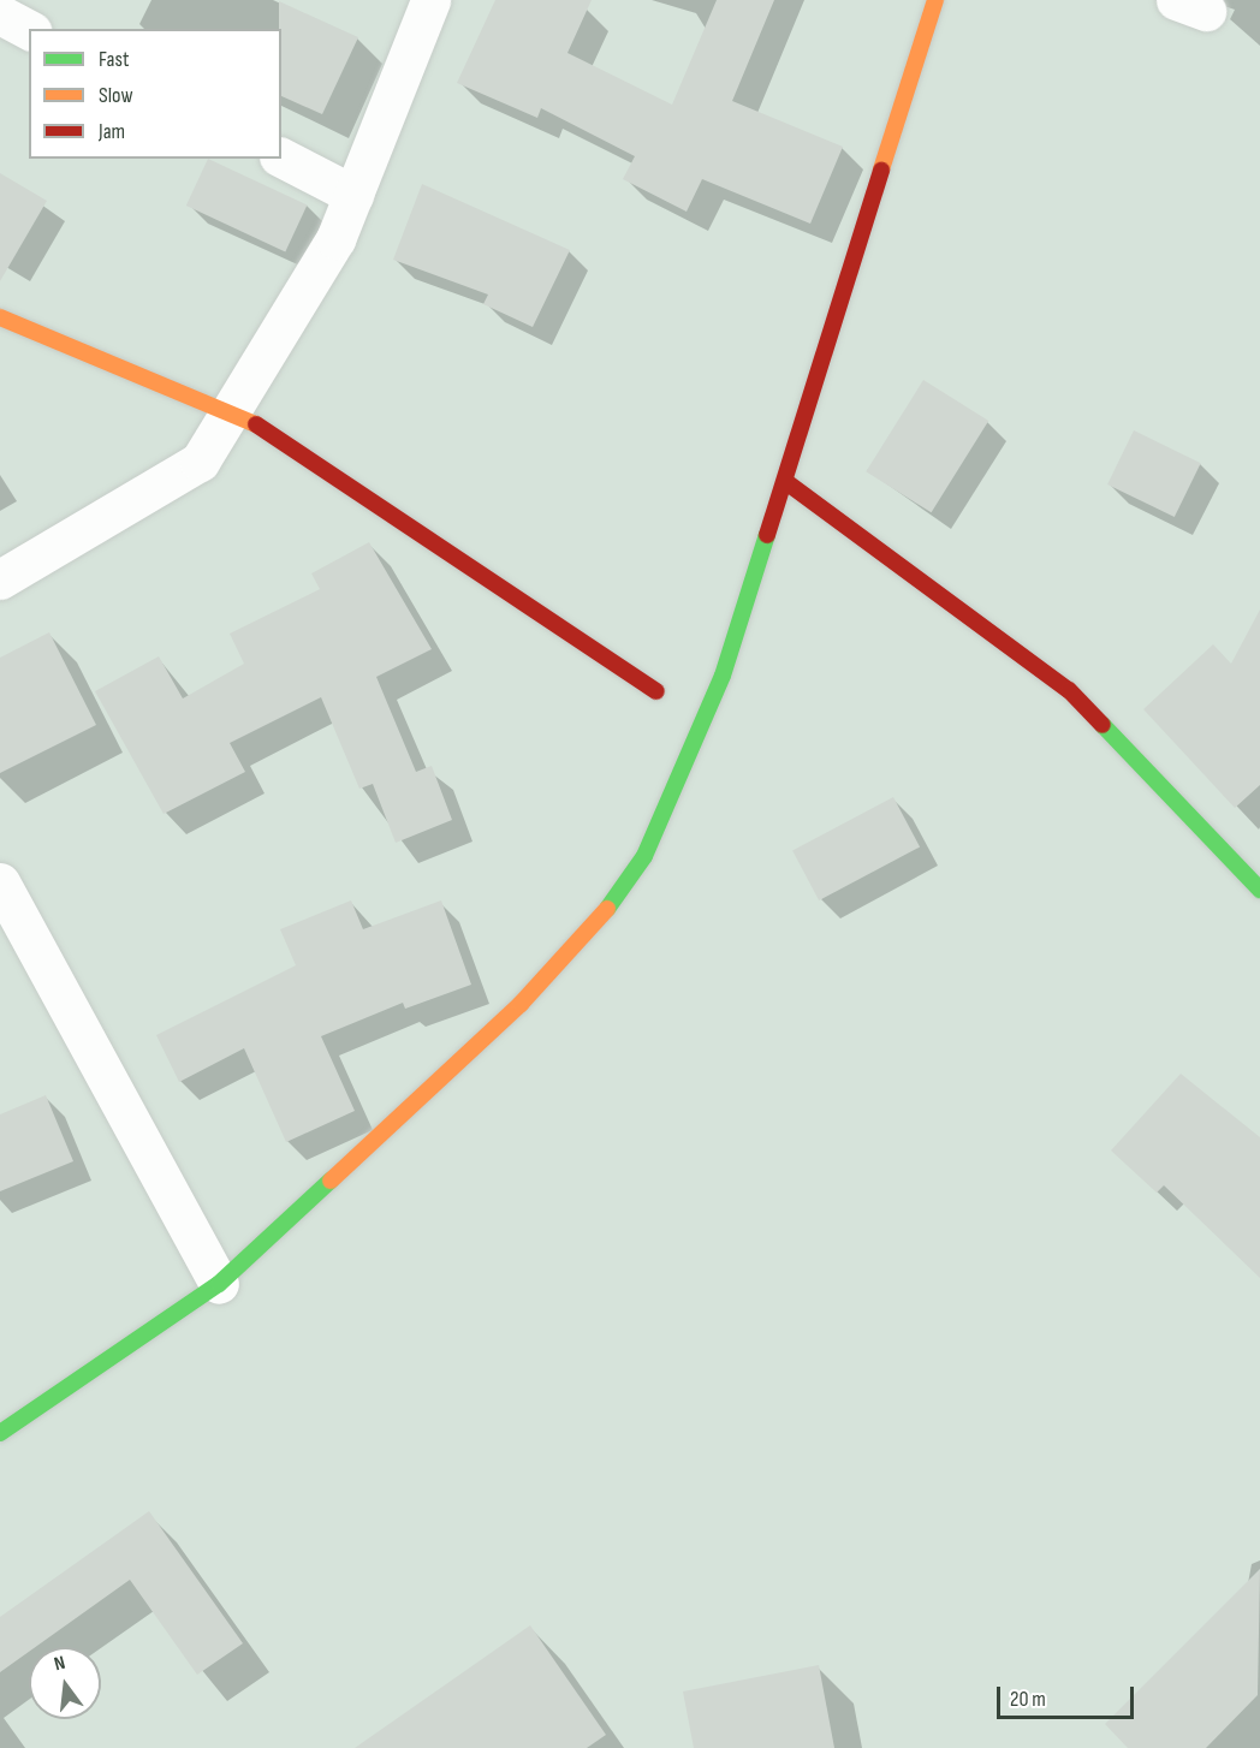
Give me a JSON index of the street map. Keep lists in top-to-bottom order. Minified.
{"legend":["Fast","Slow","Jam"],"scale_bar":"20 m","north":"top"}
